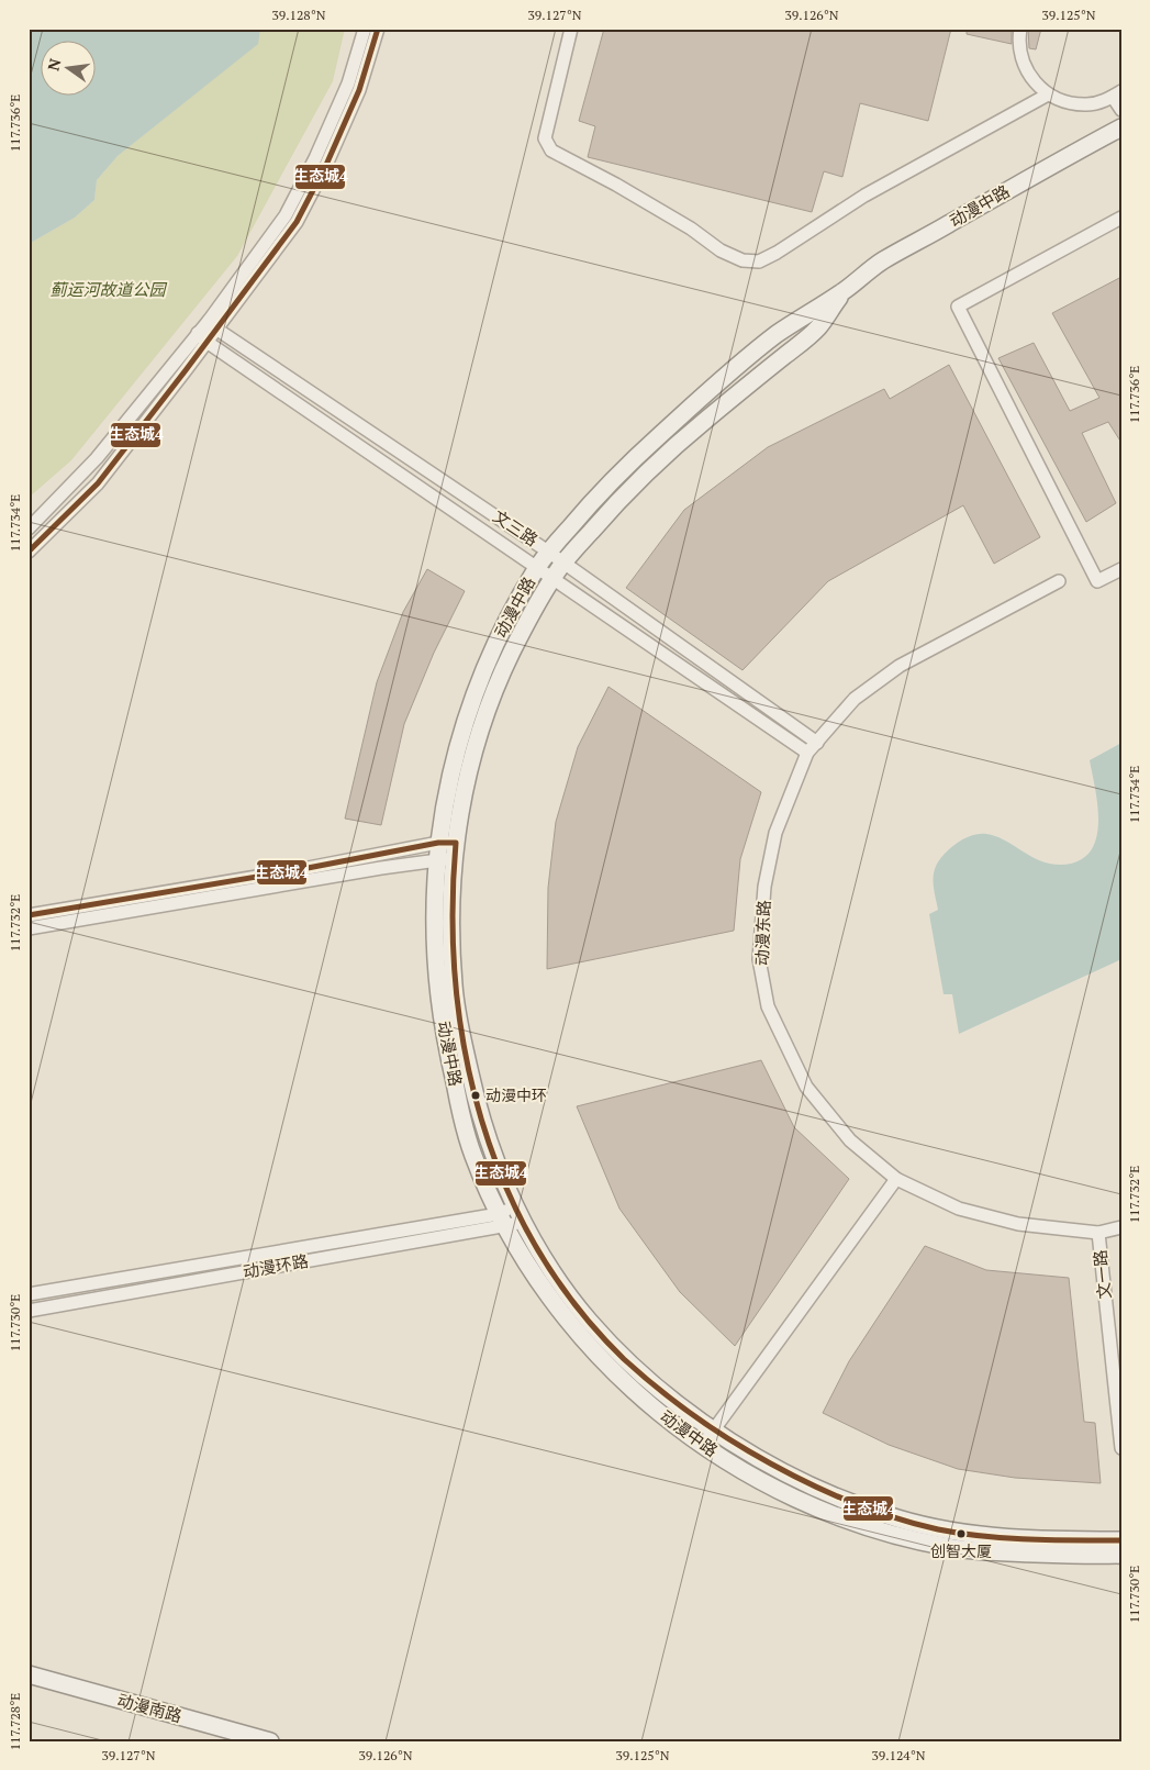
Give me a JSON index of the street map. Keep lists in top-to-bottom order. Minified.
{"streets":{"street":["动漫中路","文三路","动漫东路","动漫环路","文一路","动漫南路"]},"crossings":[["动漫中路","文三路"],["动漫中路","动漫环路"],["文三路","动漫东路"],["动漫东路","文一路"]],"parks":["蓟运河故道公园"],"places":["动漫中环","创智大厦"],"lines":["transit line 生态城4"],"north":"left","coordinates":["39.128°N","39.127°N","39.126°N","39.125°N","117.736°E","117.734°E","117.732°E","117.730°E","117.728°E","39.124°N"]}
